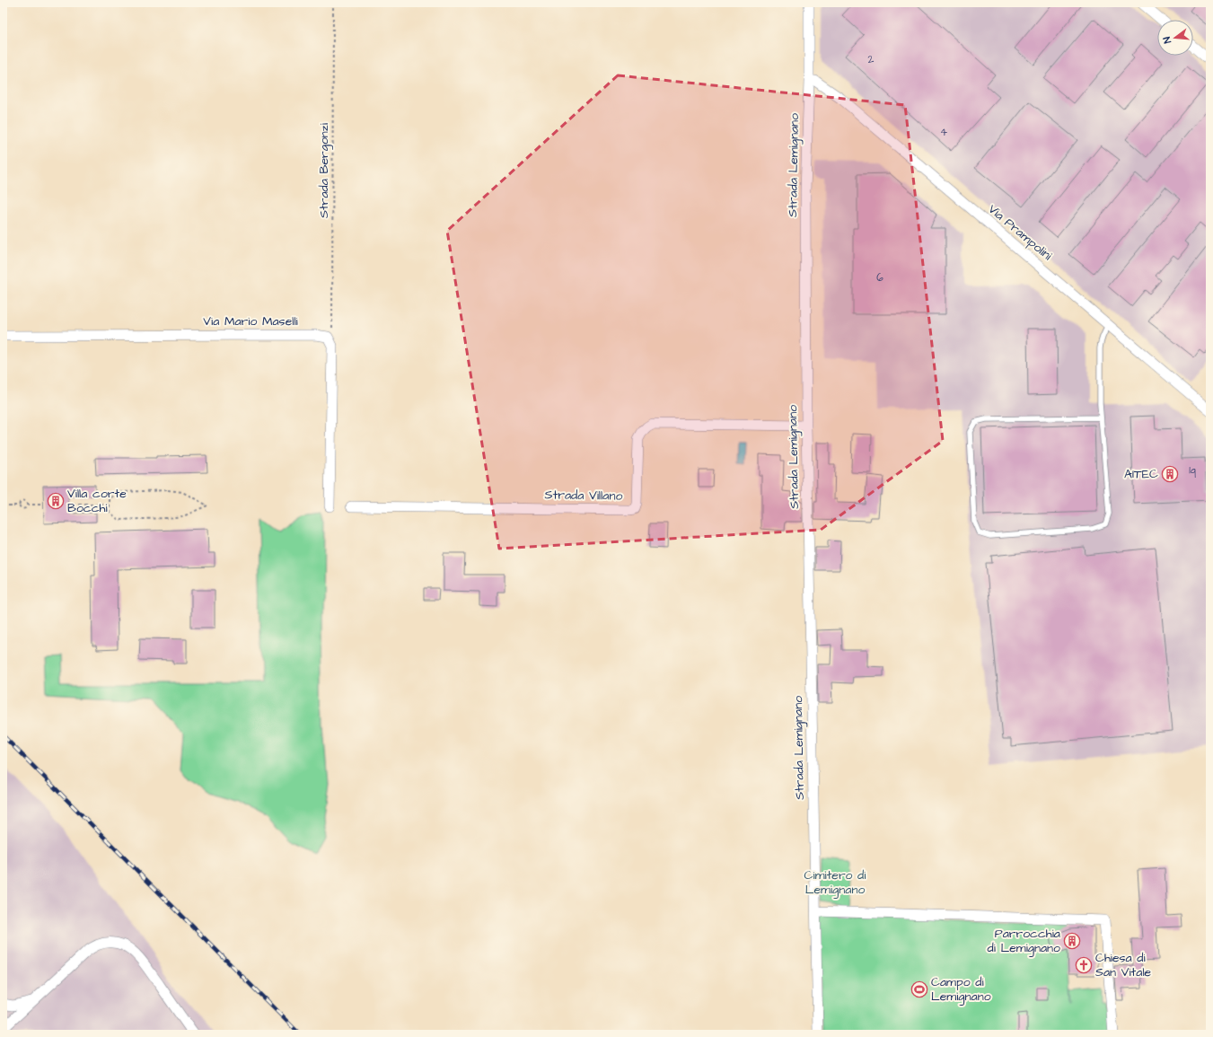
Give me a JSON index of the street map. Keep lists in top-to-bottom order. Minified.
{"streets":{"street":["Strada Lemignano","Via Prampolini","Via Mario Maselli","Strada Villano"],"path":["Strada Bergonzi"]},"crossings":[["Strada Lemignano","Via Prampolini"],["Strada Lemignano","Strada Villano"],["Strada Bergonzi","Via Mario Maselli"]],"parks":["Cimitero di Lemignano"],"places":{"building":["AITEC","Villa corte Bocchi","Parrocchia di Lemignano"],"church":["Chiesa di San Vitale"],"sports":["Campo di Lemignano"]},"house_numbers":["2","4","6","1q"],"north":"left"}
